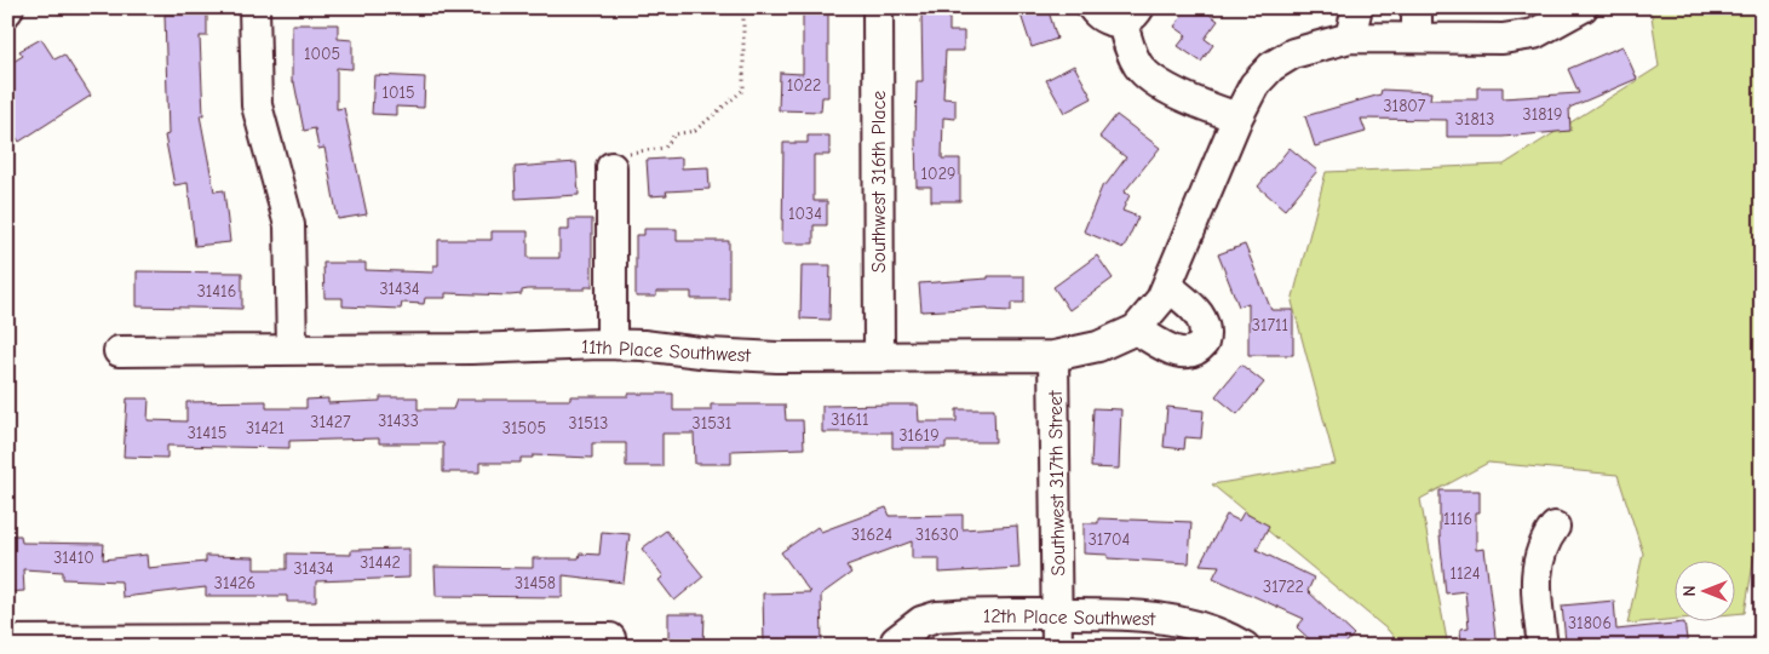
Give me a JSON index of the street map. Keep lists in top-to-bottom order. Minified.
{"streets":{"street":["Southwest 316th Place","11th Place Southwest","Southwest 317th Street","12th Place Southwest"]},"crossings":[["Southwest 316th Place","11th Place Southwest"],["11th Place Southwest","Southwest 317th Street"],["Southwest 317th Street","12th Place Southwest"]],"house_numbers":["1005","1022","1015","31807","31819","31813","1029","1034","31434","31416","31711","31611","31433","31427","31513","31531","31421","31505","31415","31619","1116","31624","31630","31704","31410","31442","31434","1124","31426","31458","31722","31806"],"north":"left"}
